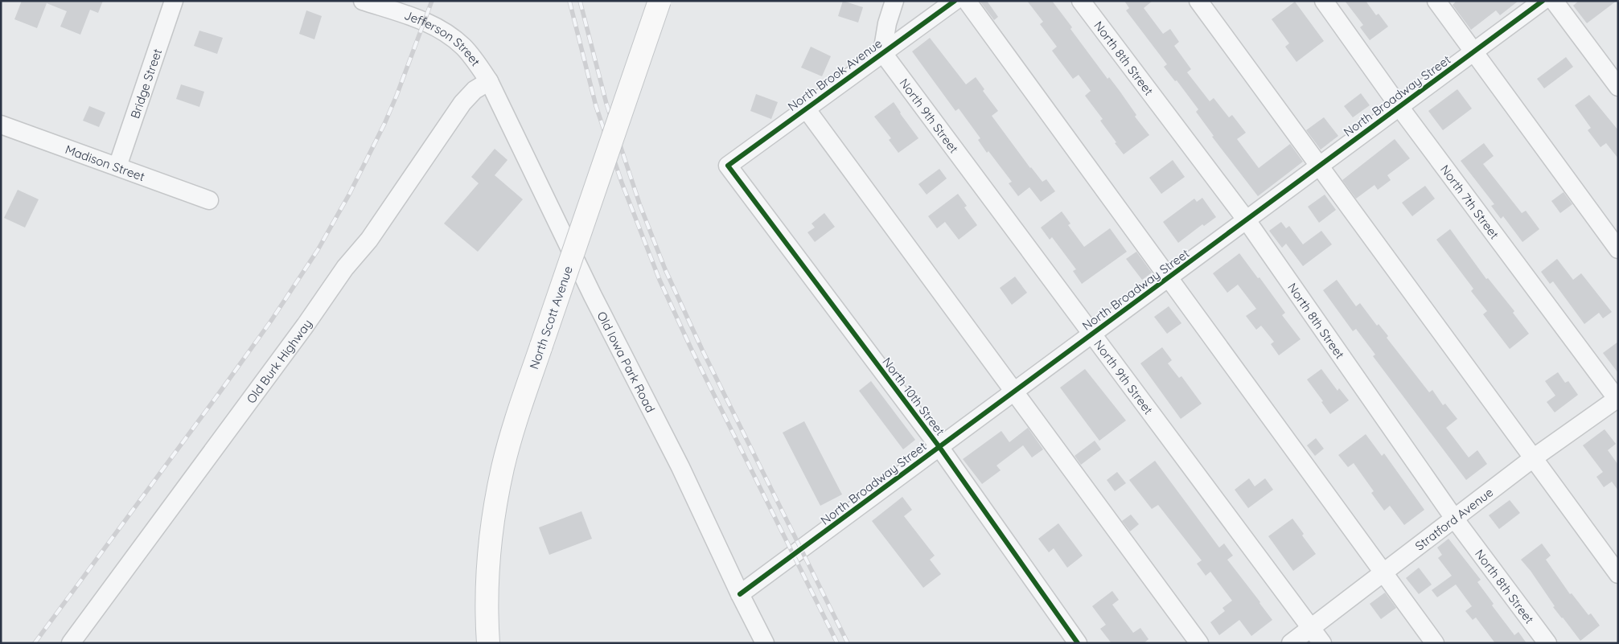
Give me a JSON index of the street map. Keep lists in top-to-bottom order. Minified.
{"streets":{"main road":["North Scott Avenue"],"street":["Jefferson Street","North 8th Street","North Brook Avenue","Bridge Street","North Broadway Street","North 9th Street","Madison Street","North 7th Street","Old Burk Highway","Old Iowa Park Road","North 10th Street","Stratford Avenue"]},"crossings":[["Jefferson Street","Old Burk Highway"],["Jefferson Street","Old Iowa Park Road"],["North 8th Street","North Broadway Street"],["North 8th Street","Stratford Avenue"],["North Brook Avenue","North 9th Street"],["North Brook Avenue","North 10th Street"],["Bridge Street","Madison Street"],["North Broadway Street","North 9th Street"],["North Broadway Street","North 7th Street"],["North Broadway Street","Old Iowa Park Road"],["North Broadway Street","North 10th Street"],["North 9th Street","Stratford Avenue"],["North 7th Street","Stratford Avenue"],["Old Burk Highway","Old Iowa Park Road"]]}
